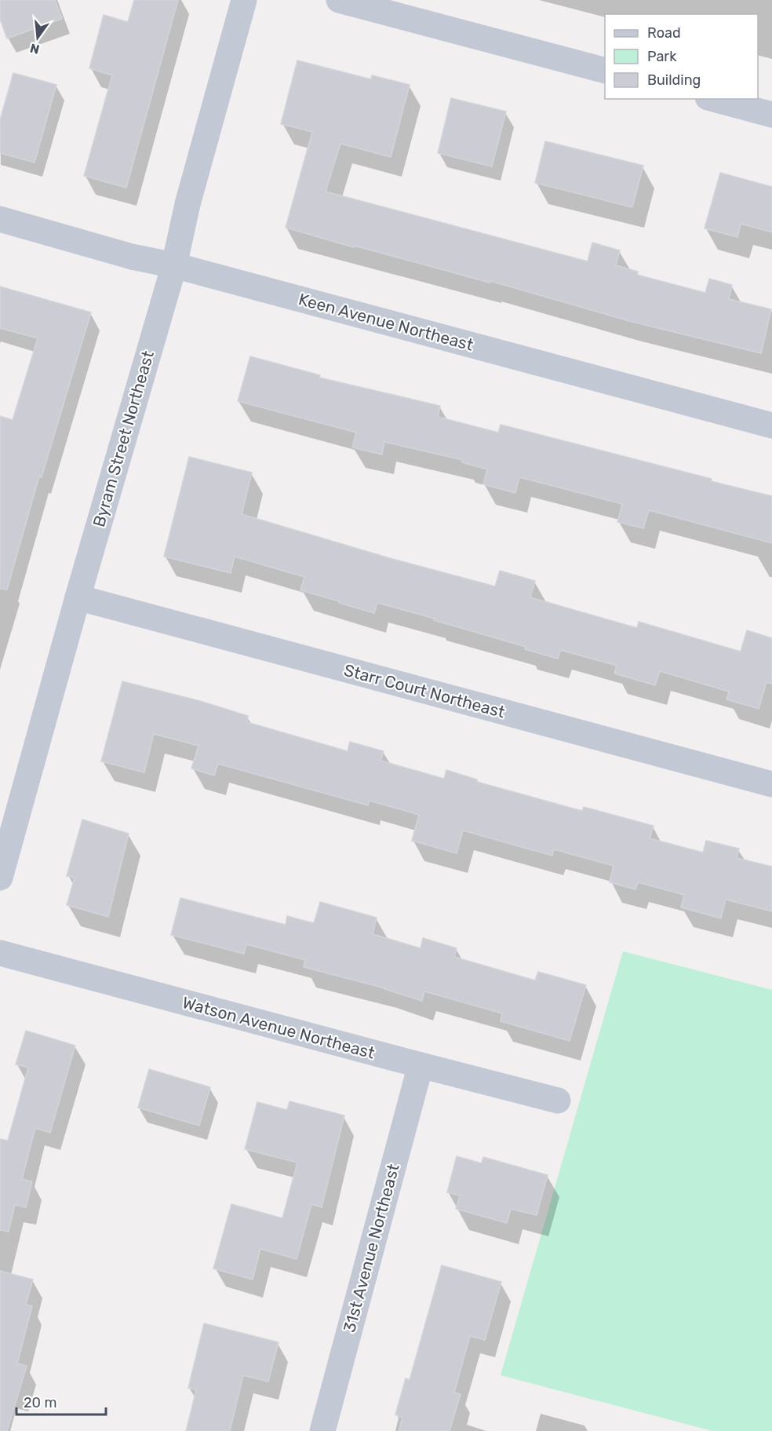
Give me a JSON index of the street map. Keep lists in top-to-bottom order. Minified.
{"streets":{"street":["Keen Avenue Northeast","Byram Street Northeast","Starr Court Northeast","Watson Avenue Northeast","31st Avenue Northeast"]},"crossings":[["Keen Avenue Northeast","Byram Street Northeast"],["Byram Street Northeast","Starr Court Northeast"],["Watson Avenue Northeast","31st Avenue Northeast"]],"legend":["Road","Park","Building"],"scale_bar":"20 m","north":"bottom"}
